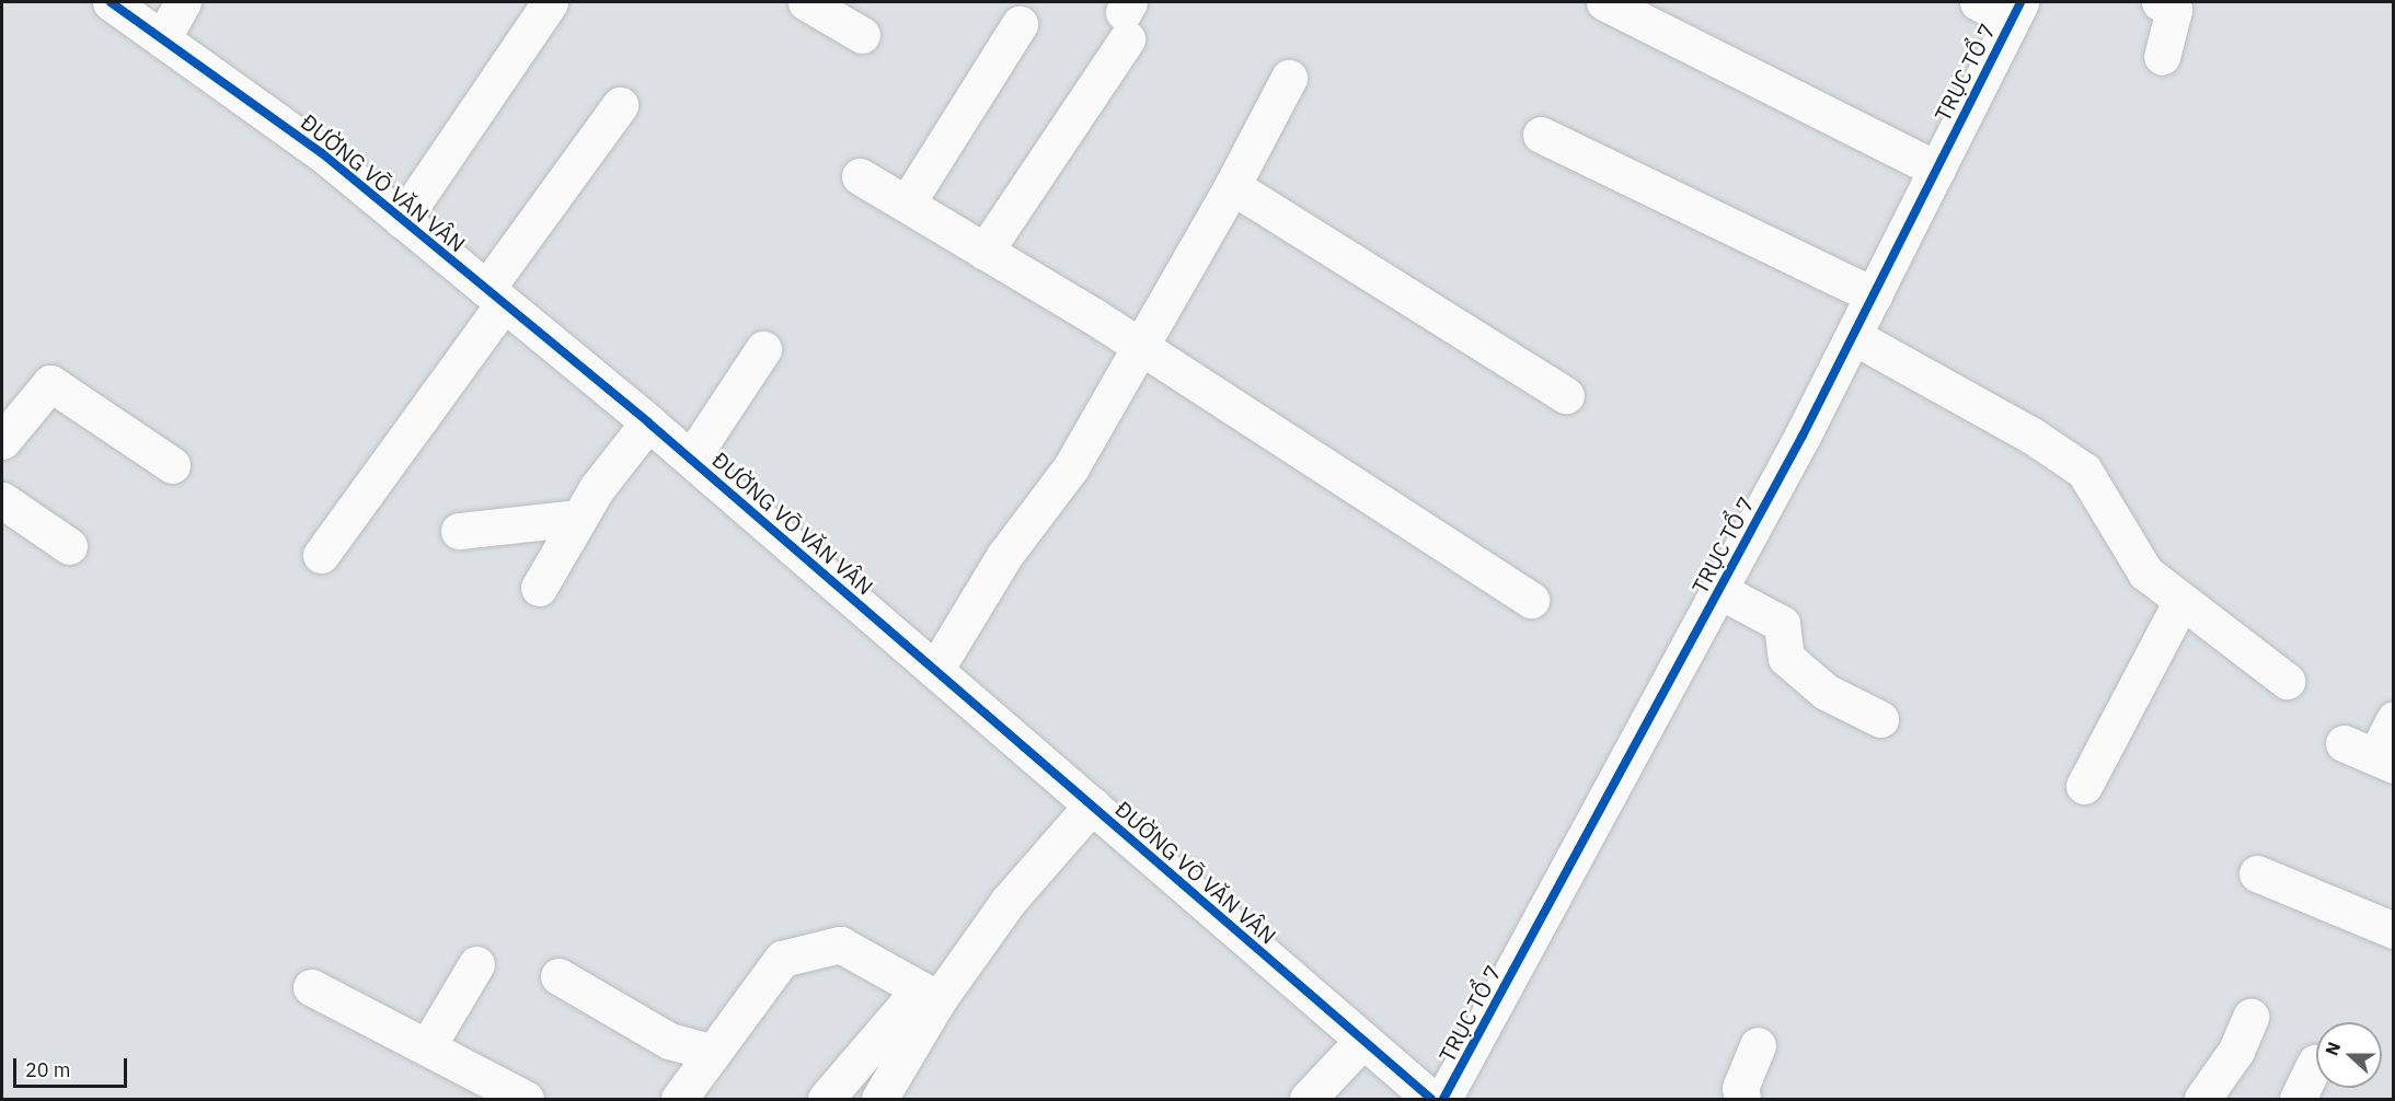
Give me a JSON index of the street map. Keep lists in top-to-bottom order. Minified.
{"streets":{"street":["TRỤC TỔ 7","ĐƯỜNG VÕ VĂN VÂN"]},"scale_bar":"20 m","north":"left"}
